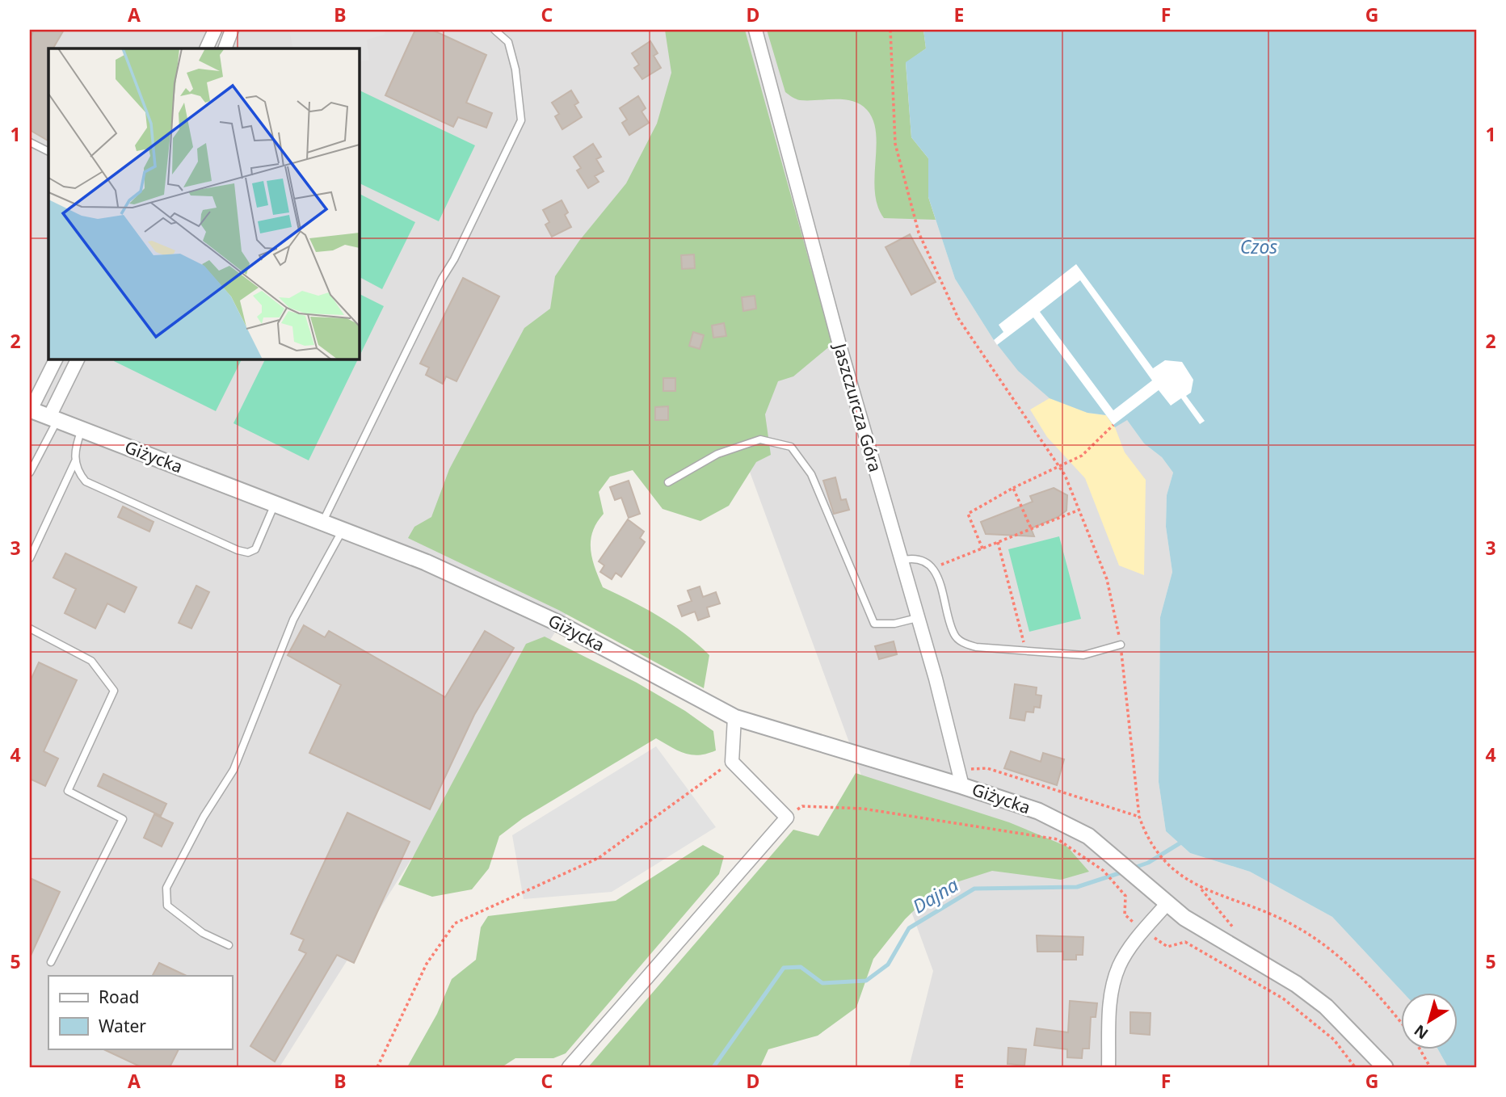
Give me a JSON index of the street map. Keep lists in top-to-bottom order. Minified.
{"streets":{"street":["Jaszczurcza Góra","Giżycka"]},"crossings":[["Jaszczurcza Góra","Giżycka"]],"water":["Czos","Dajna"],"legend":["Road","Water"],"north":"bottom left","grid":{"columns":["A","B","C","D","E","F","G"],"rows":["1","2","3","4","5"]}}
